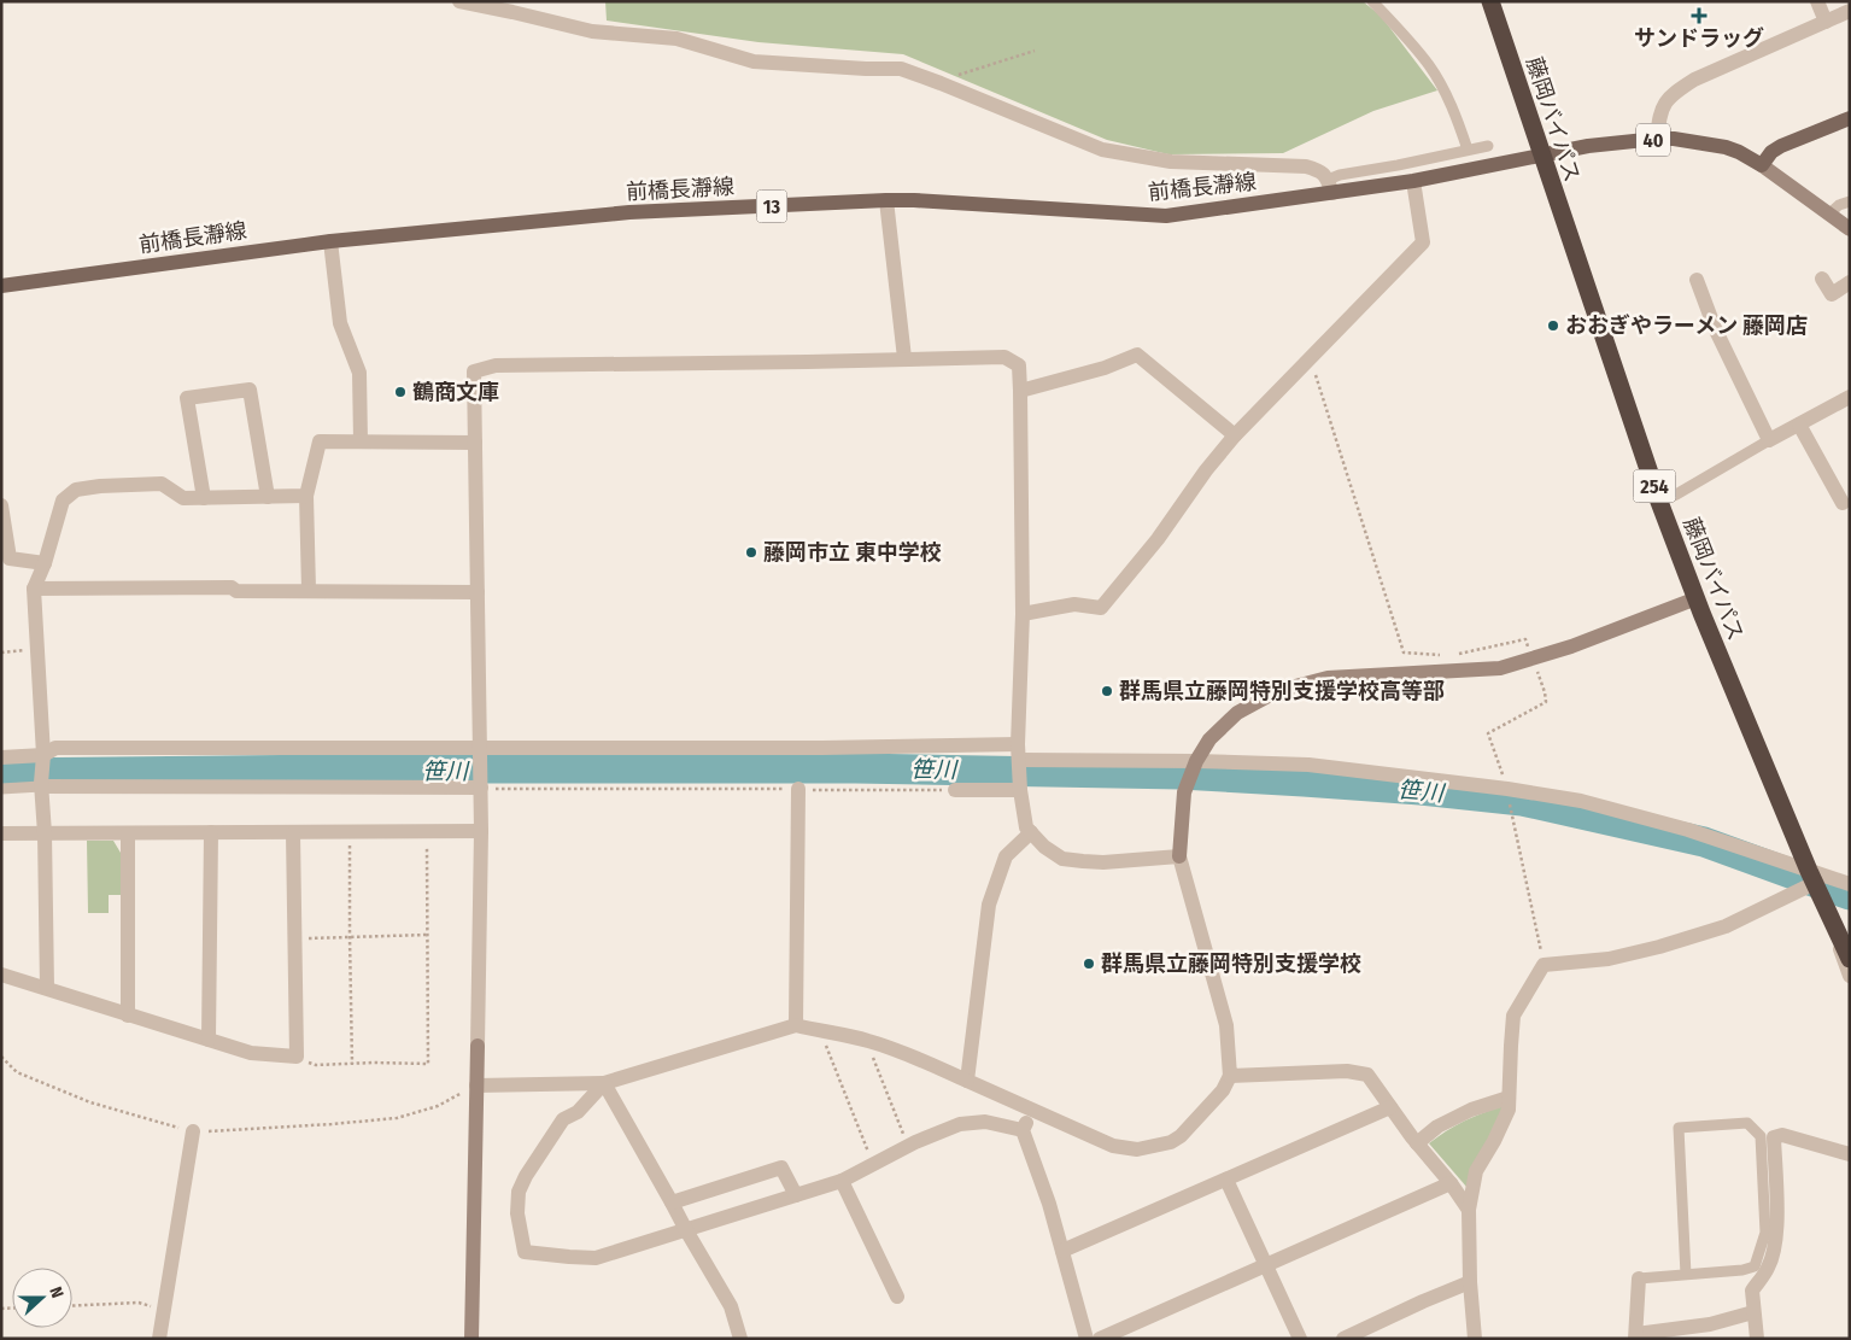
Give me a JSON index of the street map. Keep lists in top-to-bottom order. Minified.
{"streets":{"highway":["藤岡バイパス","254"],"main road":["40","前橋長瀞線","13"]},"crossings":[["藤岡バイパス","40"],["藤岡バイパス","前橋長瀞線"],["40","前橋長瀞線"]],"water":["笹川"],"places":{"health":["サンドラッグ"],"other":["おおぎやラーメン 藤岡店","鶴商文庫","藤岡市立 東中学校","群馬県立藤岡特別支援学校高等部","群馬県立藤岡特別支援学校"]},"north":"right"}
